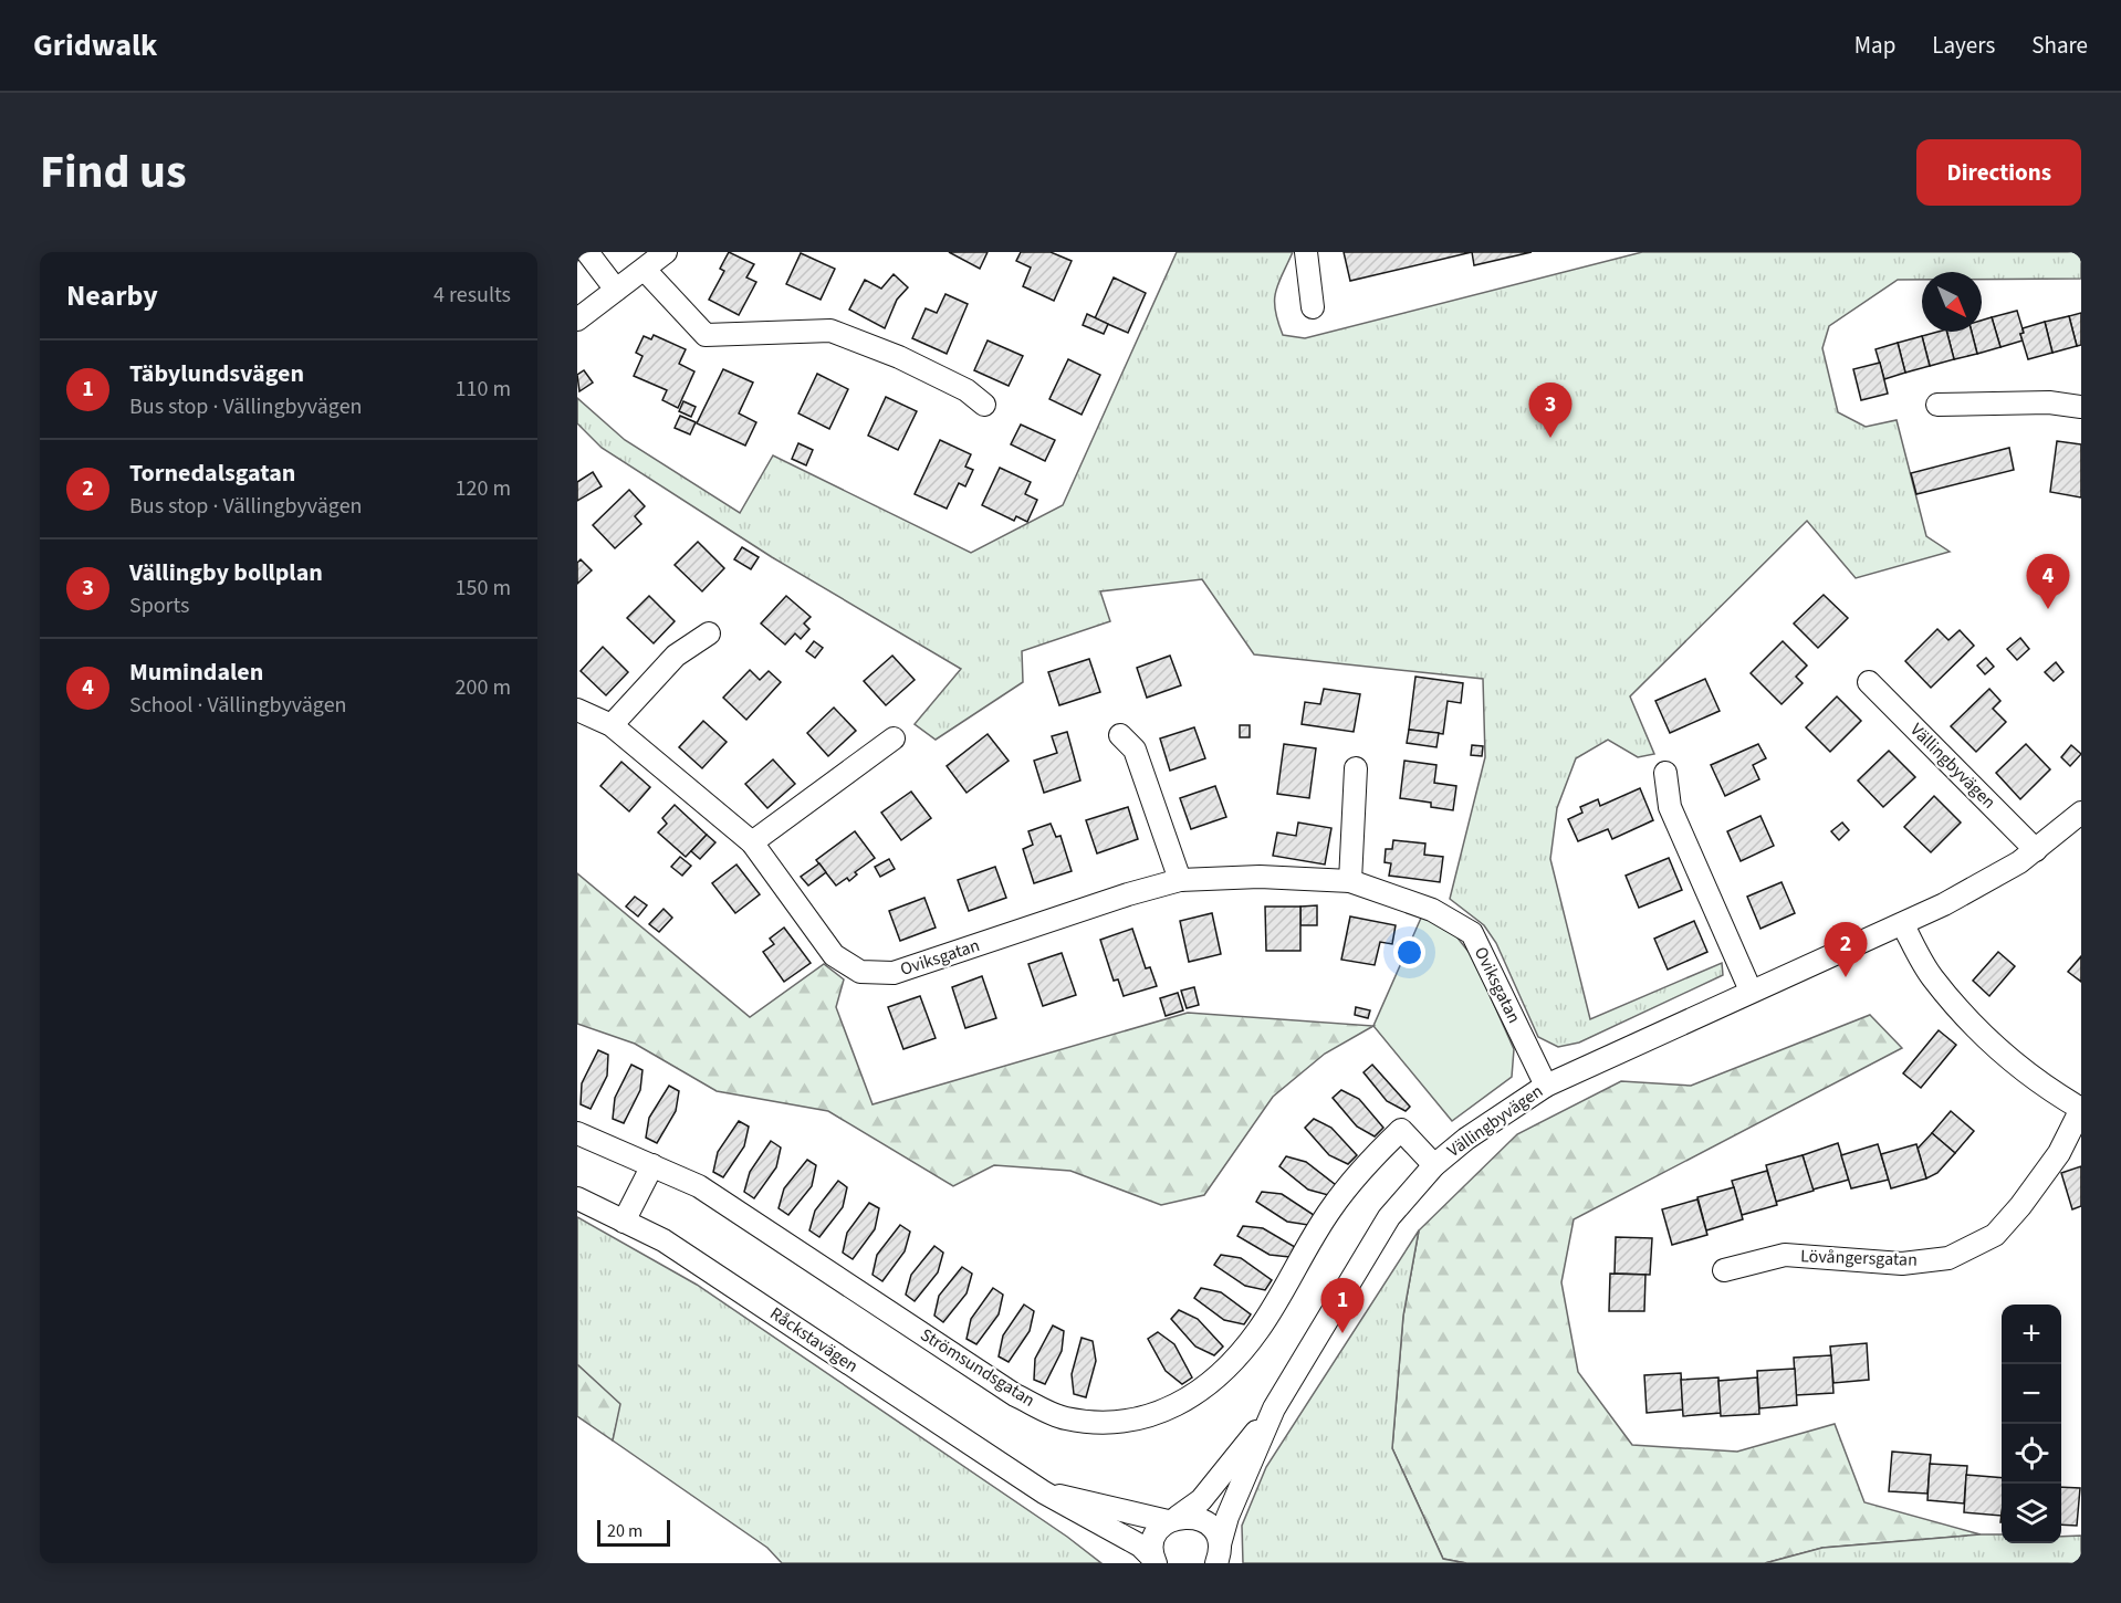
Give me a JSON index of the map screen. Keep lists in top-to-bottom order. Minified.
{"streets":{"street":["Vällingbyvägen","Oviksgatan","Lövångersgatan","Råckstavägen","Strömsundsgatan"]},"crossings":[["Vällingbyvägen","Oviksgatan"],["Vällingbyvägen","Råckstavägen"],["Vällingbyvägen","Strömsundsgatan"]],"scale_bar":"20 m","north":"bottom right","page":{"header":"Gridwalk","nav":["Map","Layers","Share"],"title":"Find us","buttons":"Directions","heading":["Nearby","4 results"],"list":[{"mark":"1","name":"Täbylundsvägen","note":"Bus stop · Vällingbyvägen","value":"110 m"},{"mark":"2","name":"Tornedalsgatan","note":"Bus stop · Vällingbyvägen","value":"120 m"},{"mark":"3","name":"Vällingby bollplan","note":"Sports","value":"150 m"},{"mark":"4","name":"Mumindalen","note":"School · Vällingbyvägen","value":"200 m"}],"pins":["3","4","2","1"],"map_buttons":["+","−"],"scale":"20 m"}}
